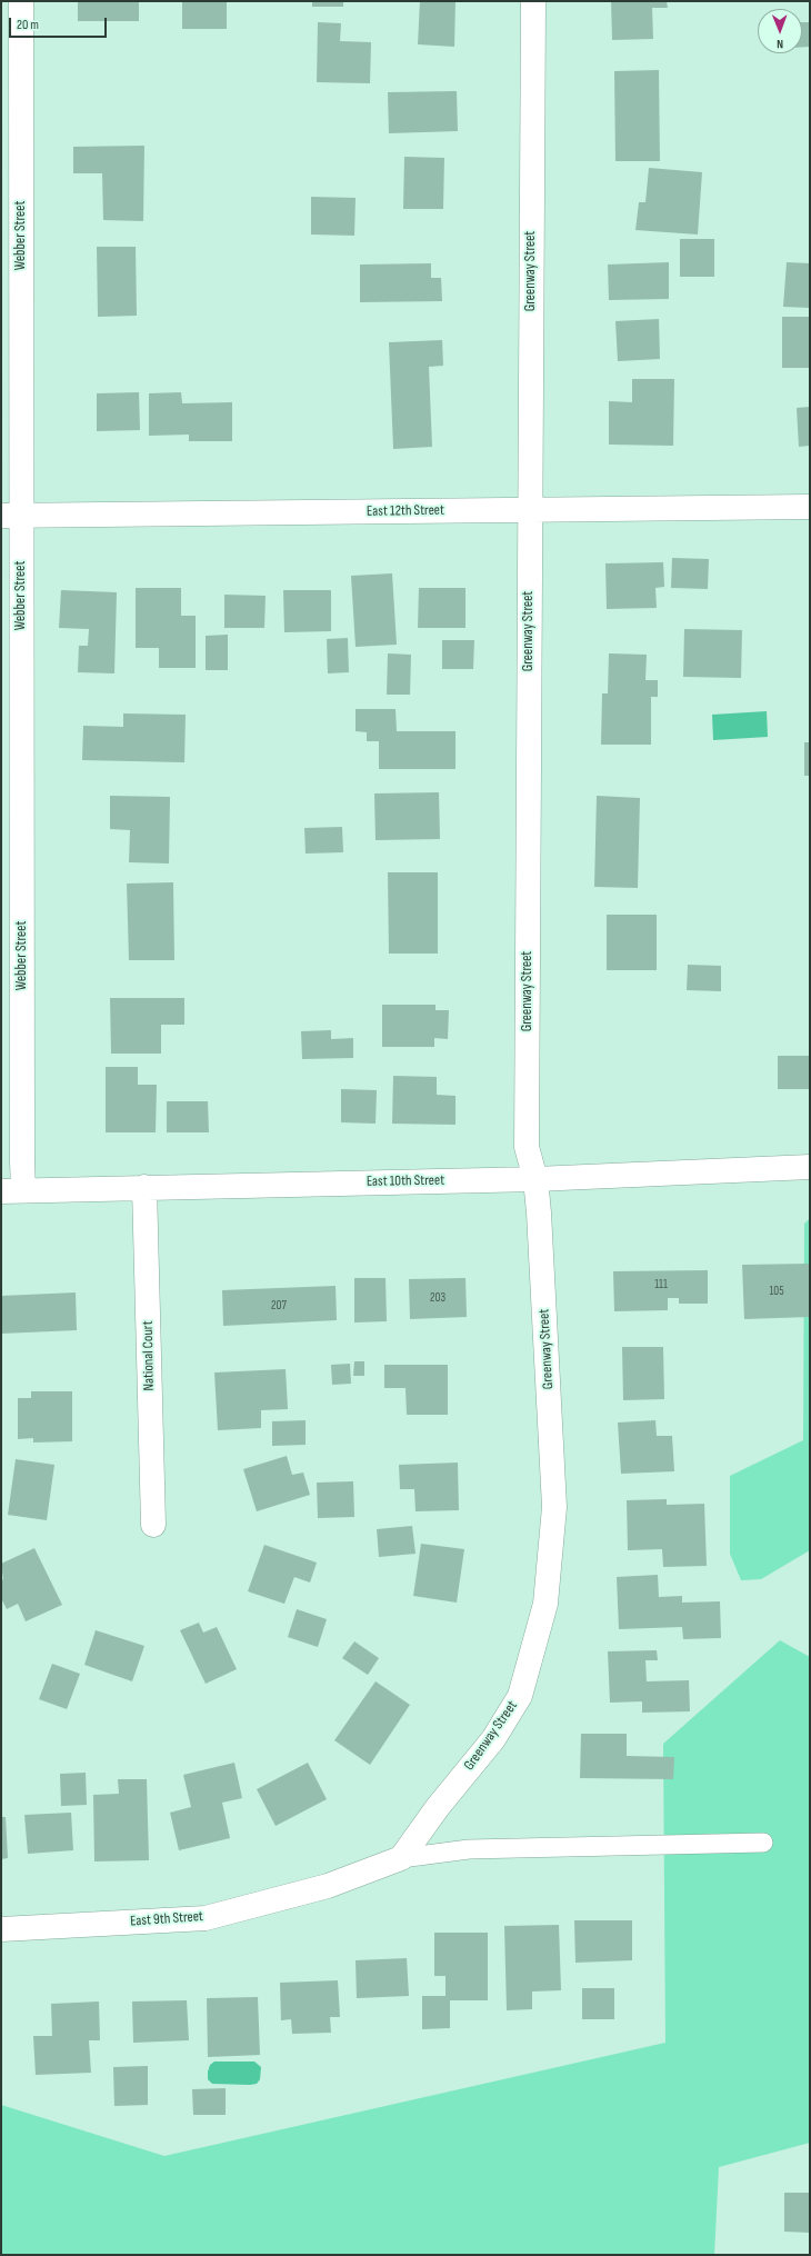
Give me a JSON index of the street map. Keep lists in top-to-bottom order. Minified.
{"streets":{"street":["Webber Street","Greenway Street","East 12th Street","East 10th Street","National Court","East 9th Street"]},"crossings":[["Webber Street","East 12th Street"],["Webber Street","East 10th Street"],["Greenway Street","East 12th Street"],["Greenway Street","East 10th Street"],["Greenway Street","East 9th Street"],["East 10th Street","National Court"]],"house_numbers":["111","105","203","207"],"scale_bar":"20 m","north":"bottom"}
